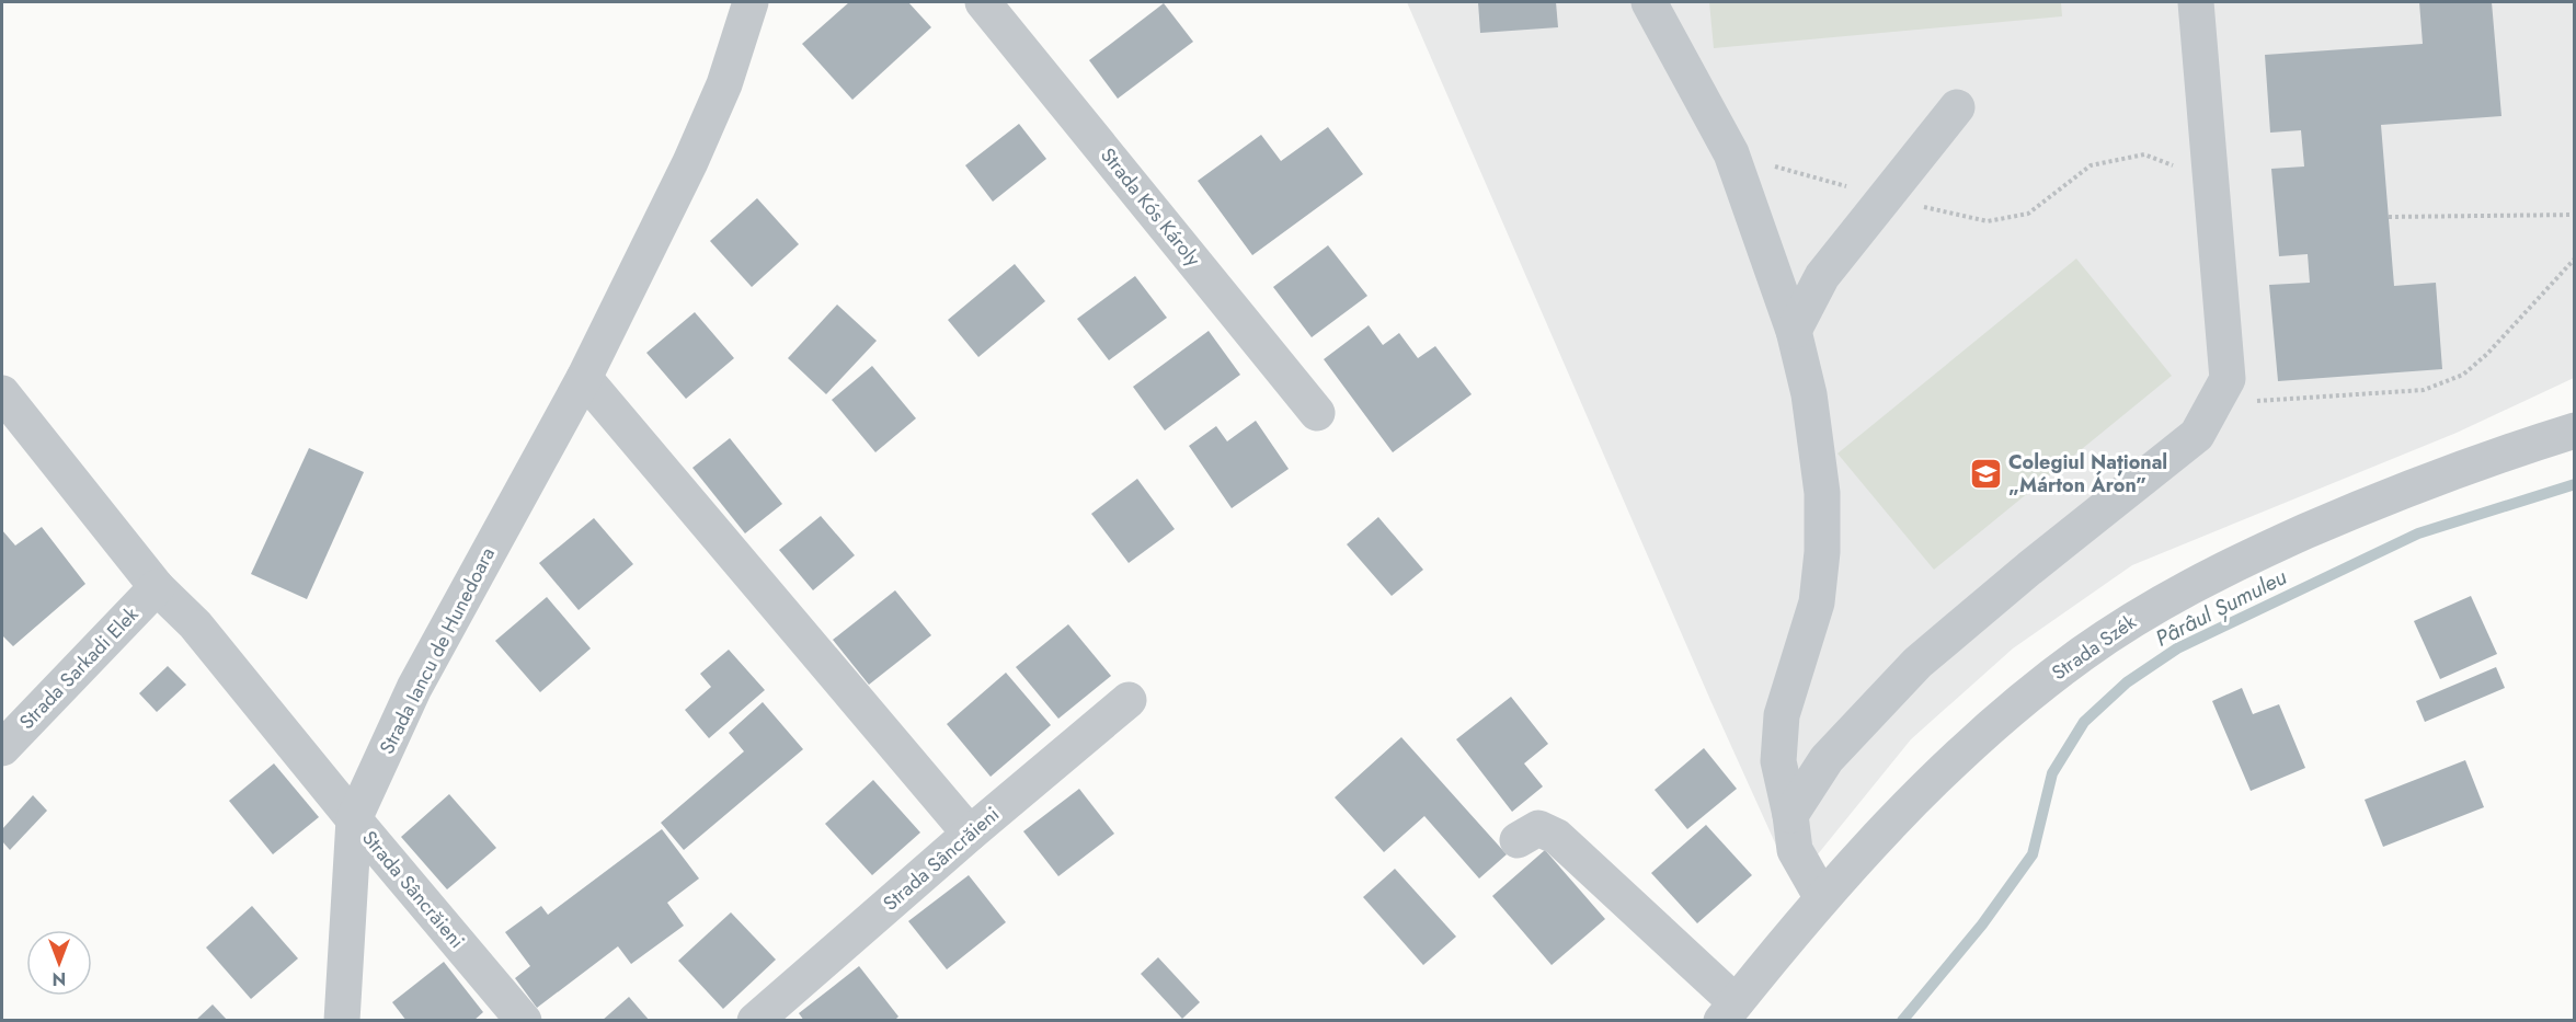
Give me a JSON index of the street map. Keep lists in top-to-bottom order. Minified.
{"streets":{"street":["Strada Kós Károly","Strada Szék","Strada Iancu de Hunedoara","Strada Sarkadi Elek","Strada Sâncrăieni"]},"crossings":[["Strada Iancu de Hunedoara","Strada Sâncrăieni"],["Strada Sarkadi Elek","Strada Sâncrăieni"]],"water":["Pârâul Șumuleu"],"places":{"school or university":["Colegiul Național „Márton Áron”"]},"north":"bottom"}
